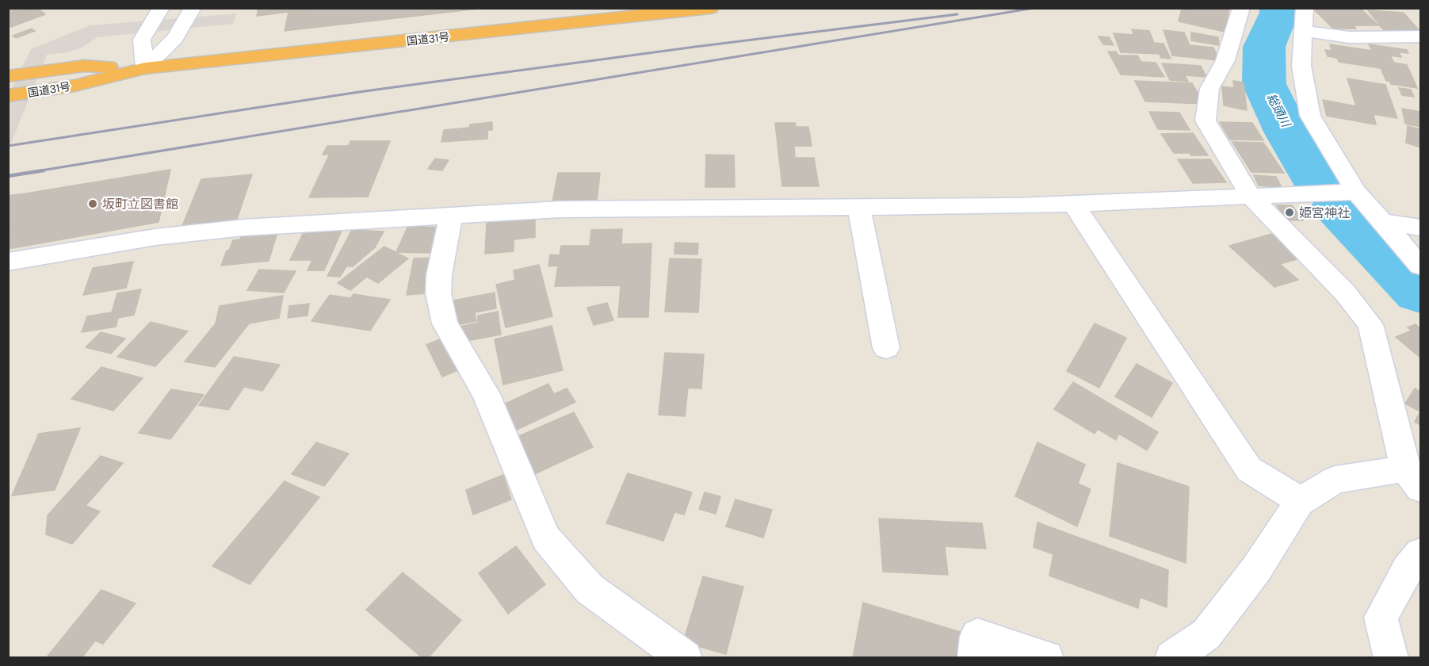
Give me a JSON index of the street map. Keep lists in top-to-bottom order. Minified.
{"streets":{"highway":["国道31号"]},"water":["総頭川"],"places":["坂町立図書館","姫宮神社"]}
